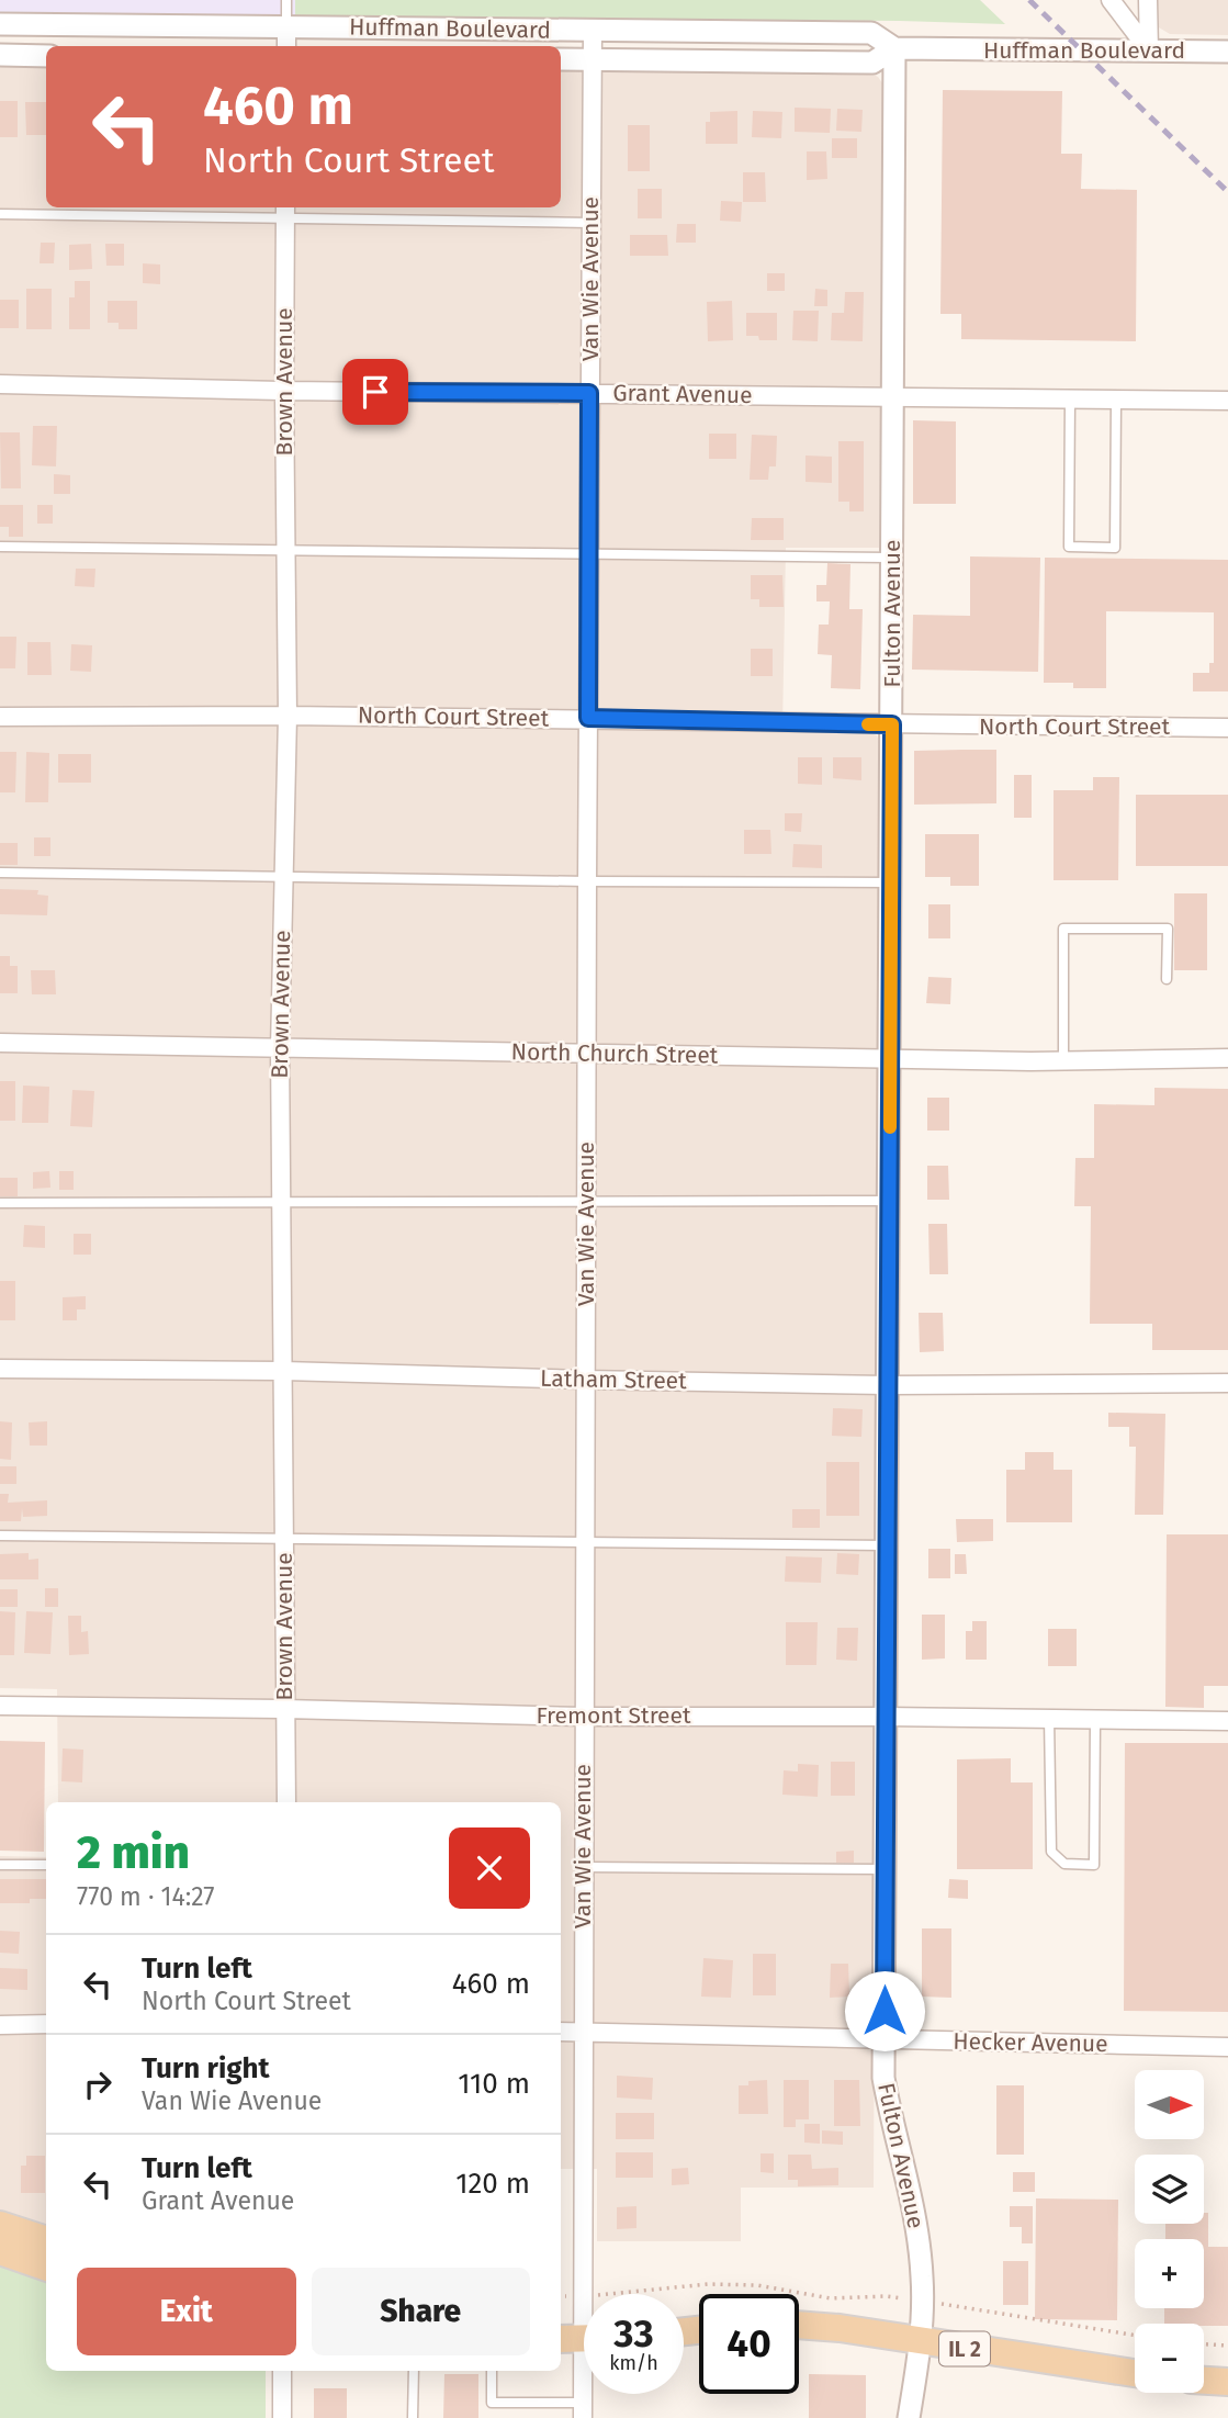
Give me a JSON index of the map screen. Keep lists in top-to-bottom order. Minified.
{"streets":{"main road":["IL 2"],"street":["Huffman Boulevard","Van Wie Avenue","Brown Avenue","Grant Avenue","Fulton Avenue","North Court Street","North Church Street","Latham Street","Fremont Street","Hecker Avenue"]},"crossings":[["Huffman Boulevard","Van Wie Avenue"],["Huffman Boulevard","Fulton Avenue"],["Van Wie Avenue","Grant Avenue"],["Van Wie Avenue","North Court Street"],["Van Wie Avenue","North Church Street"],["Van Wie Avenue","Latham Street"],["Van Wie Avenue","Fremont Street"],["Van Wie Avenue","Hecker Avenue"],["Brown Avenue","Grant Avenue"],["Brown Avenue","North Court Street"],["Brown Avenue","North Church Street"],["Brown Avenue","Latham Street"],["Brown Avenue","Fremont Street"],["Grant Avenue","Fulton Avenue"],["Fulton Avenue","North Court Street"],["Fulton Avenue","North Church Street"],["Fulton Avenue","Latham Street"],["Fulton Avenue","Fremont Street"],["Fulton Avenue","Hecker Avenue"],["Fulton Avenue","IL 2"]],"north":"right","page":{"turn":["460 m","North Court Street"],"heading":["2 min","770 m · 14:27"],"list":[{"name":"Turn left","note":"North Court Street","value":"460 m"},{"name":"Turn right","note":"Van Wie Avenue","value":"110 m"},{"name":"Turn left","note":"Grant Avenue","value":"120 m"}],"map_buttons":["+","−"],"buttons":["Exit","Share"],"speed":"33 km/h","limit":"40"}}
